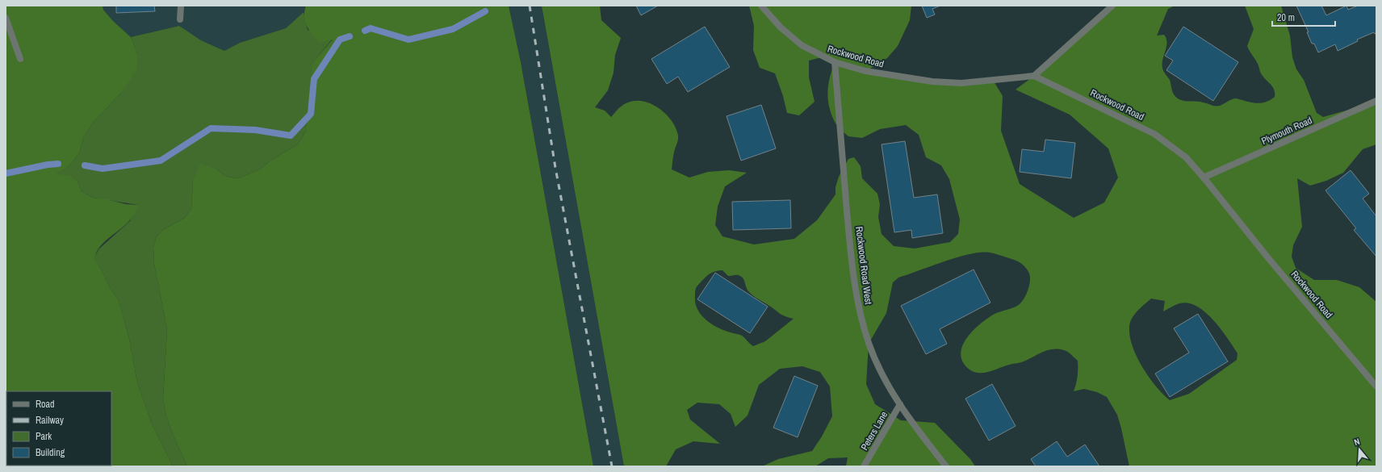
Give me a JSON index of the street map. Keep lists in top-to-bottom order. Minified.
{"streets":{"street":["Rockwood Road","Plymouth Road","Rockwood Road West","Peters Lane"]},"crossings":[["Rockwood Road","Plymouth Road"],["Rockwood Road","Rockwood Road West"],["Rockwood Road West","Peters Lane"]],"legend":["Road","Railway","Park","Building"],"scale_bar":"20 m","north":"top"}
